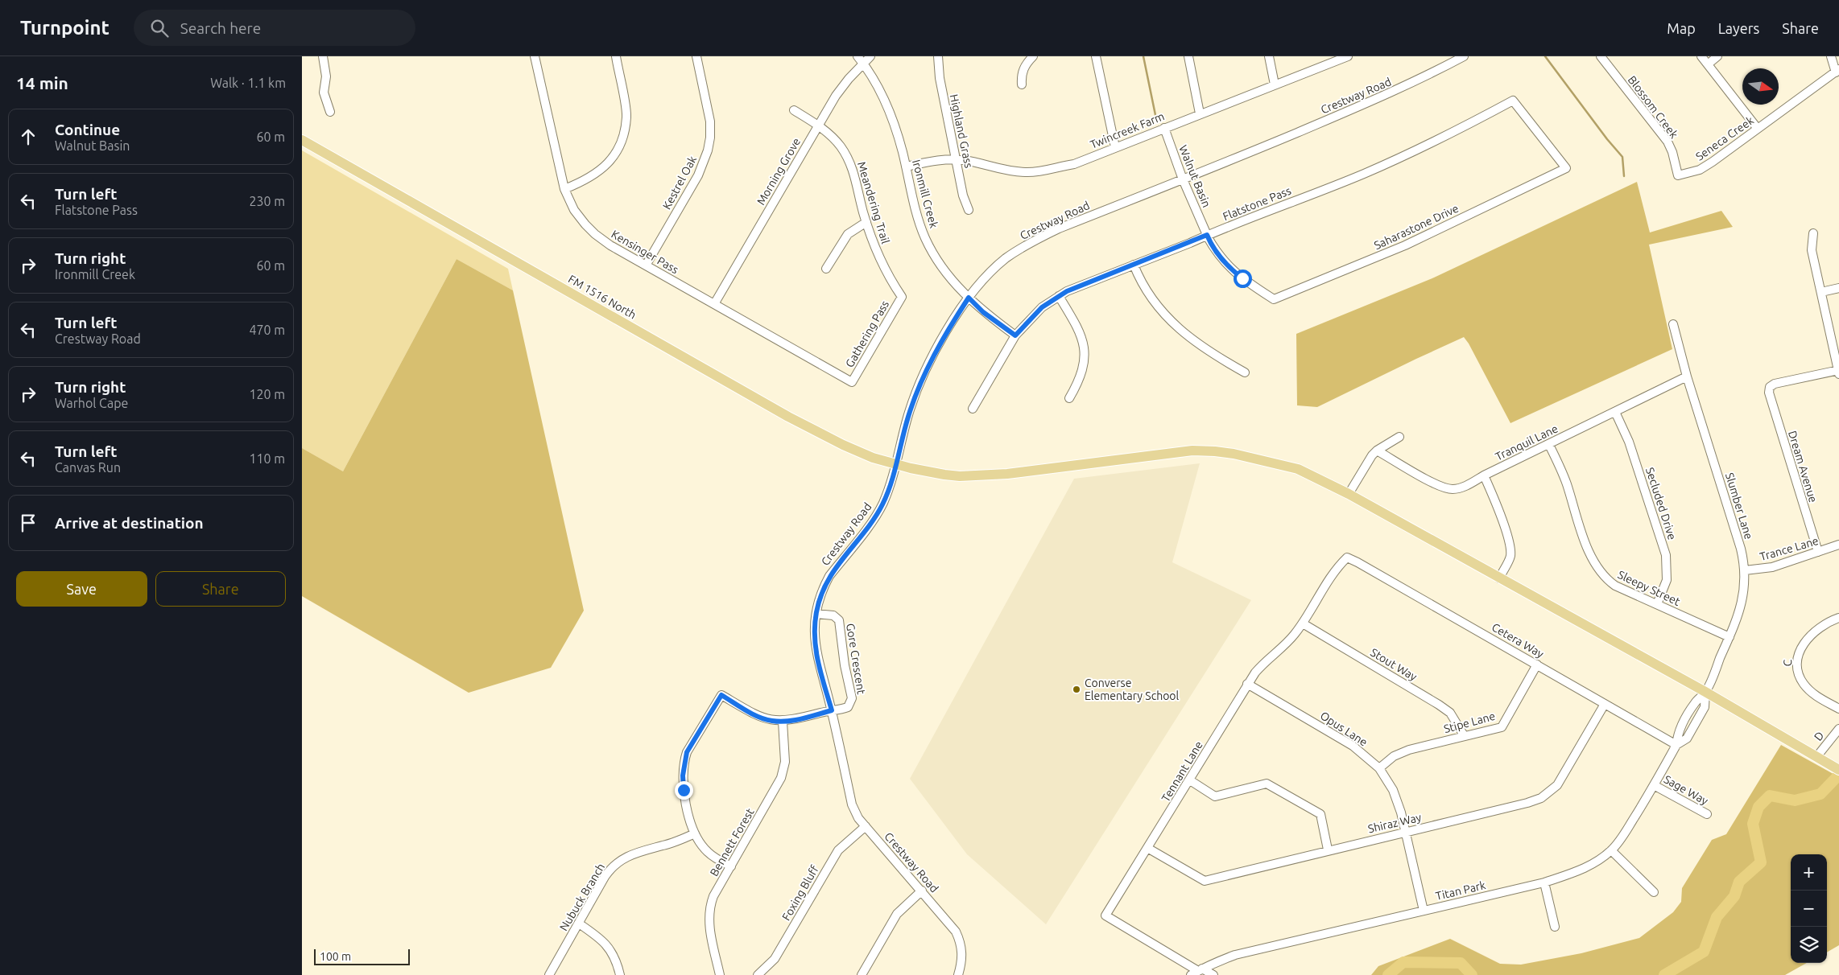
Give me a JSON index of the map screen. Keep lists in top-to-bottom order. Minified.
{"streets":{"main road":["FM 1516 North"],"street":["Crestway Road","Blossom Creek","Twincreek Farm","Highland Grass","Seneca Creek","Morning Grove","Walnut Basin","Kestrel Oak","Ironmill Creek","Meandering Trail","Flatstone Pass","Saharastone Drive","Kensinger Pass","Gathering Pass","Tranquil Lane","Dream Avenue","Secluded Drive","Slumber Lane","Trance Lane","Sleepy Street","Cetera Way","Gore Crescent","C","Stout Way","Stipe Lane","Opus Lane","D","Tennant Lane","Sage Way","Shiraz Way","Bennett Forest","Titan Park","Foxing Bluff","Nubuck Branch"]},"crossings":[["Crestway Road","Walnut Basin"],["Crestway Road","Ironmill Creek"],["Crestway Road","FM 1516 North"],["Crestway Road","Gore Crescent"],["Crestway Road","Foxing Bluff"],["Blossom Creek","Seneca Creek"],["Twincreek Farm","Highland Grass"],["Twincreek Farm","Walnut Basin"],["Twincreek Farm","Ironmill Creek"],["Morning Grove","Ironmill Creek"],["Morning Grove","Meandering Trail"],["Morning Grove","Kensinger Pass"],["Walnut Basin","Flatstone Pass"],["Walnut Basin","Saharastone Drive"],["Kestrel Oak","Kensinger Pass"],["Ironmill Creek","Flatstone Pass"],["Meandering Trail","Gathering Pass"],["Flatstone Pass","Saharastone Drive"],["Kensinger Pass","Gathering Pass"],["FM 1516 North","Slumber Lane"],["FM 1516 North","D"],["Tranquil Lane","Secluded Drive"],["Tranquil Lane","Slumber Lane"],["Tranquil Lane","Sleepy Street"],["Dream Avenue","Trance Lane"],["Secluded Drive","Sleepy Street"],["Slumber Lane","Trance Lane"],["Slumber Lane","Sleepy Street"],["Slumber Lane","Cetera Way"],["Slumber Lane","Titan Park"],["Cetera Way","Stipe Lane"],["Cetera Way","Tennant Lane"],["Cetera Way","Shiraz Way"],["Cetera Way","Titan Park"],["Stout Way","Stipe Lane"],["Stout Way","Tennant Lane"],["Stipe Lane","Opus Lane"],["Opus Lane","Tennant Lane"],["Opus Lane","Shiraz Way"],["Opus Lane","Titan Park"],["Tennant Lane","Shiraz Way"],["Tennant Lane","Titan Park"],["Sage Way","Titan Park"]],"places":["Converse Elementary School"],"scale_bar":"100 m","north":"right","page":{"header":"Turnpoint","search":"Search here","nav":["Map","Layers","Share"],"heading":["14 min","Walk · 1.1 km"],"list":[["Continue","Walnut Basin","60 m"],["Turn left","Flatstone Pass","230 m"],["Turn right","Ironmill Creek","60 m"],["Turn left","Crestway Road","470 m"],["Turn right","Warhol Cape","120 m"],["Turn left","Canvas Run","110 m"],"Arrive at destination"],"buttons":["Save","Share"],"map_buttons":["+","−"],"scale":"100 m"}}
